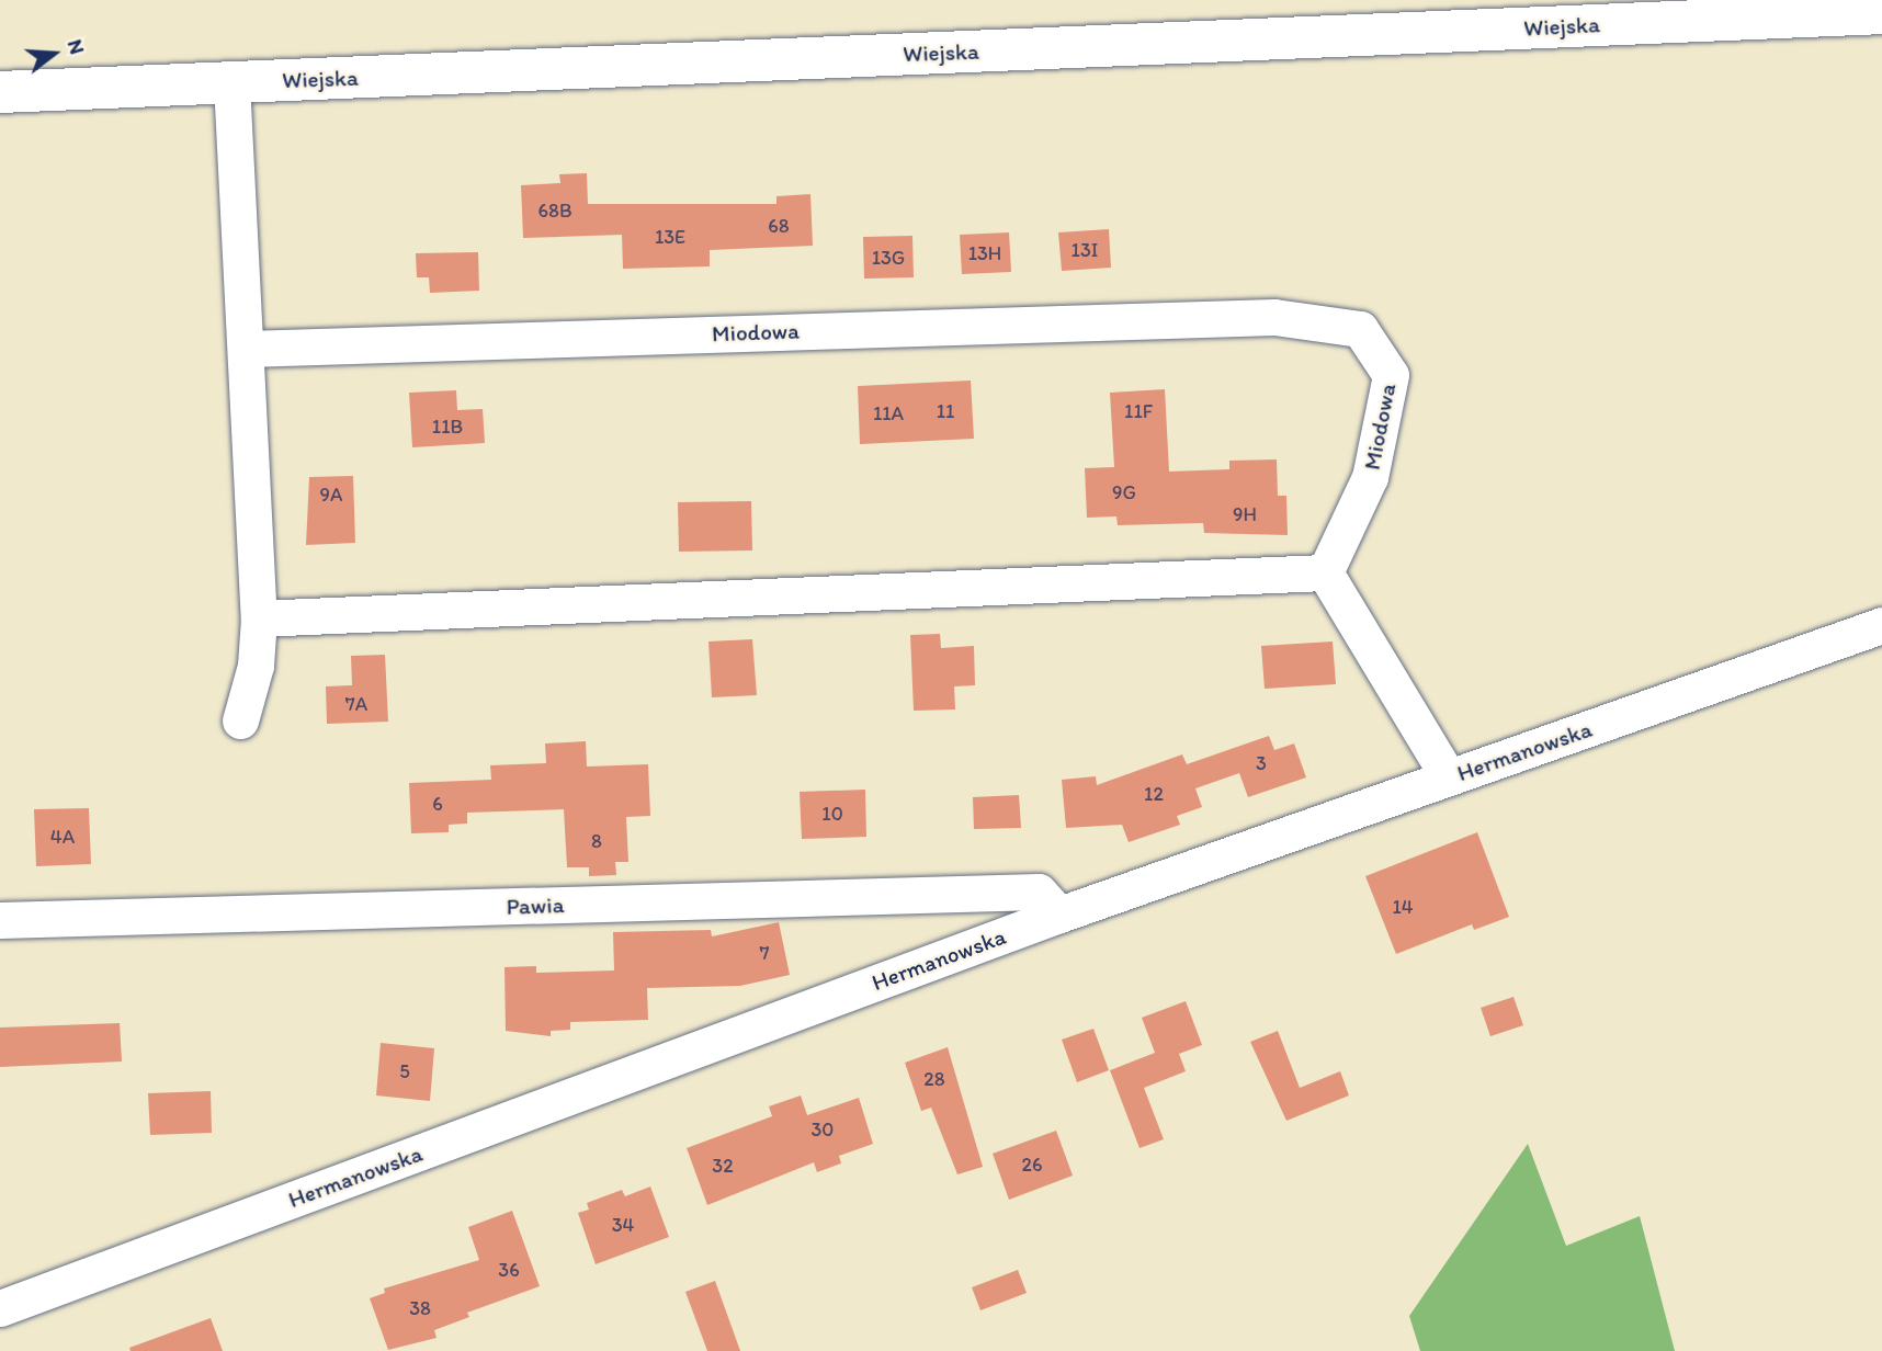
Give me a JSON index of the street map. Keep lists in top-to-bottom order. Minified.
{"streets":{"street":["Wiejska","Miodowa","Hermanowska","Pawia"]},"crossings":[["Hermanowska","Pawia"]],"house_numbers":["68B","68","13E","13I","13H","13G","11","11F","11A","11B","9G","9A","9H","7A","3","12","6","10","4A","8","14","7","5","28","30","26","32","34","36","38"],"north":"right"}
